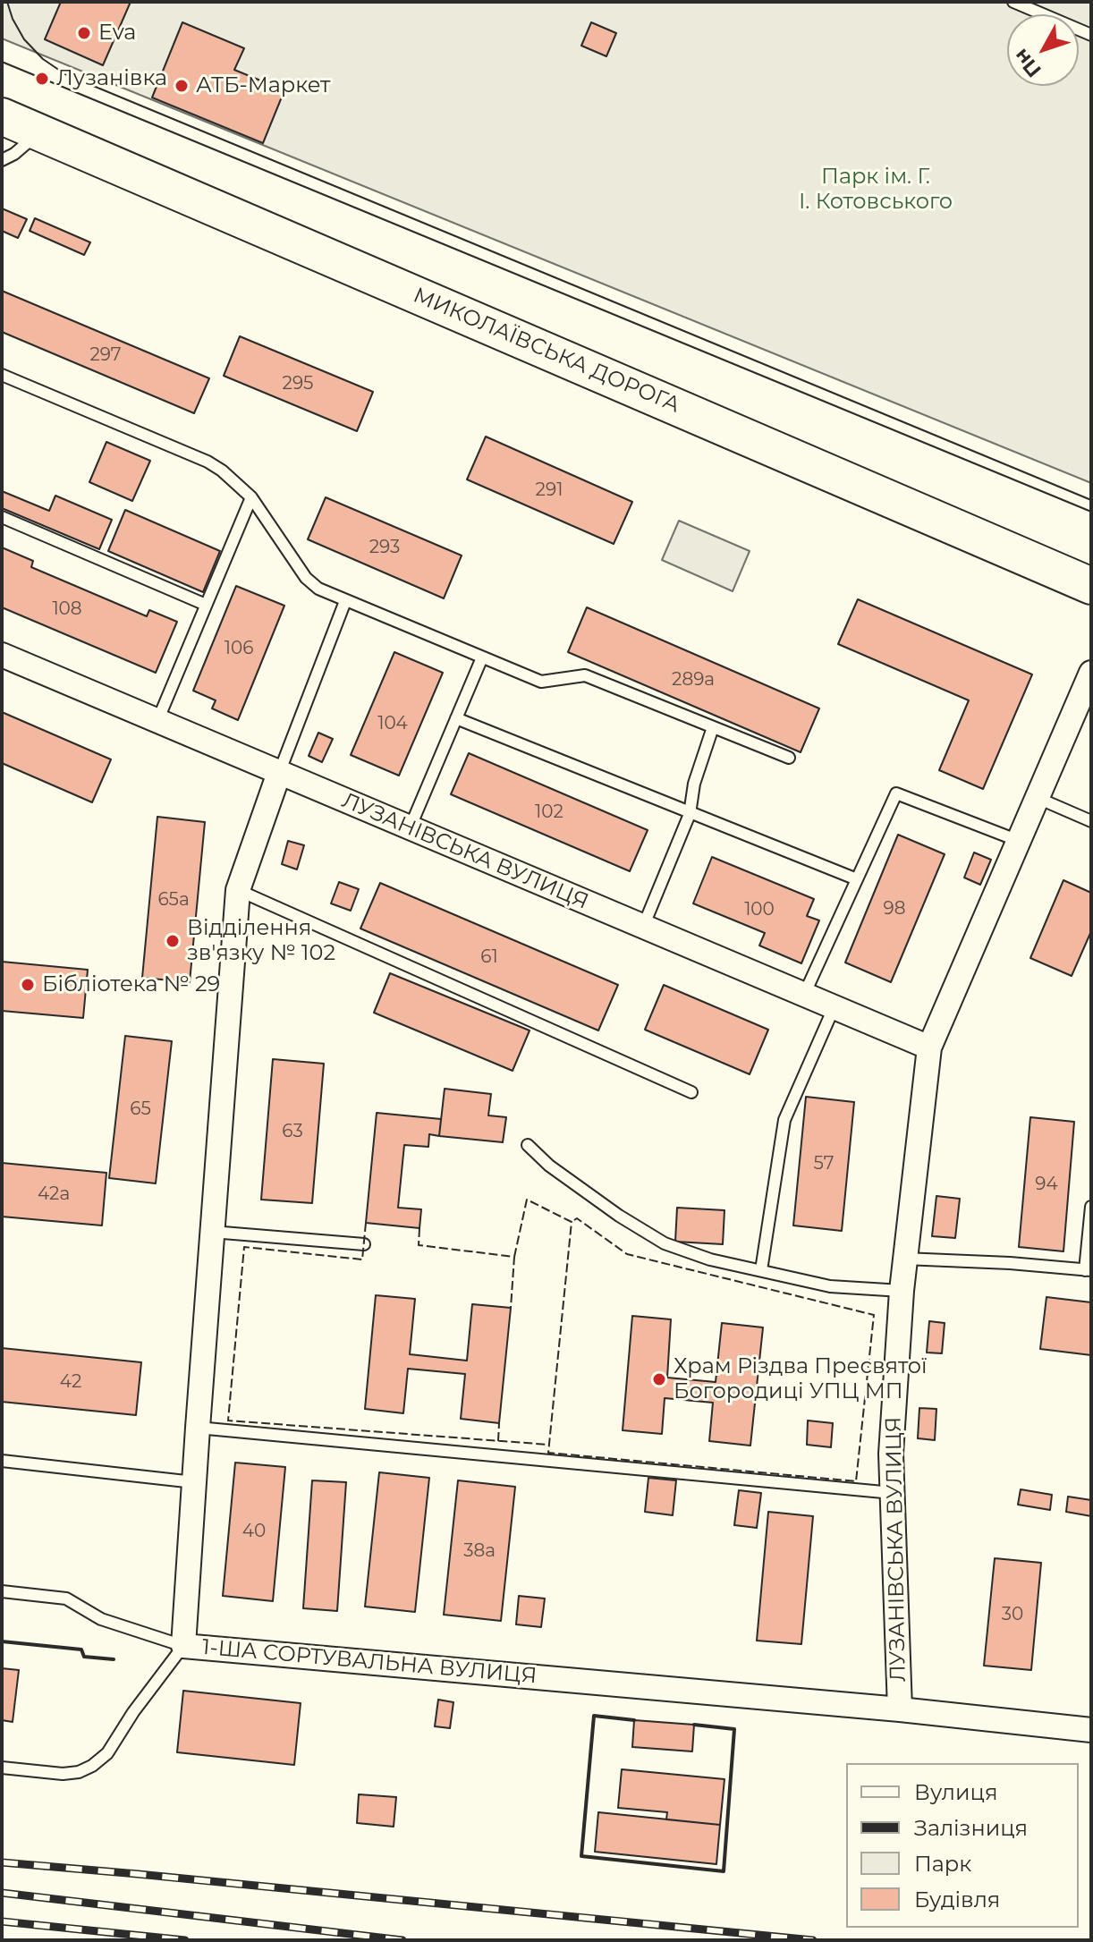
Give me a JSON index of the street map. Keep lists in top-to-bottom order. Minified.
{"streets":{"main road":["МИКОЛАЇВСЬКА ДОРОГА"],"street":["ЛУЗАНІВСЬКА ВУЛИЦЯ","1-ША СОРТУВАЛЬНА ВУЛИЦЯ"]},"crossings":[["ЛУЗАНІВСЬКА ВУЛИЦЯ","1-ША СОРТУВАЛЬНА ВУЛИЦЯ"]],"parks":["Парк ім. Г. І. Котовського"],"places":["Eva","Лузанівка","АТБ-Маркет","Відділення зв'язку № 102","Бібліотека № 29","Храм Різдва Пресвятої Богородиці УПЦ МП"],"house_numbers":["297","295","291","293","108","106","289а","104","102","65а","98","100","61","65","63","57","94","42а","42","40","38а","30"],"legend":["Вулиця","Залізниця","Парк","Будівля"],"north":"bottom left"}
